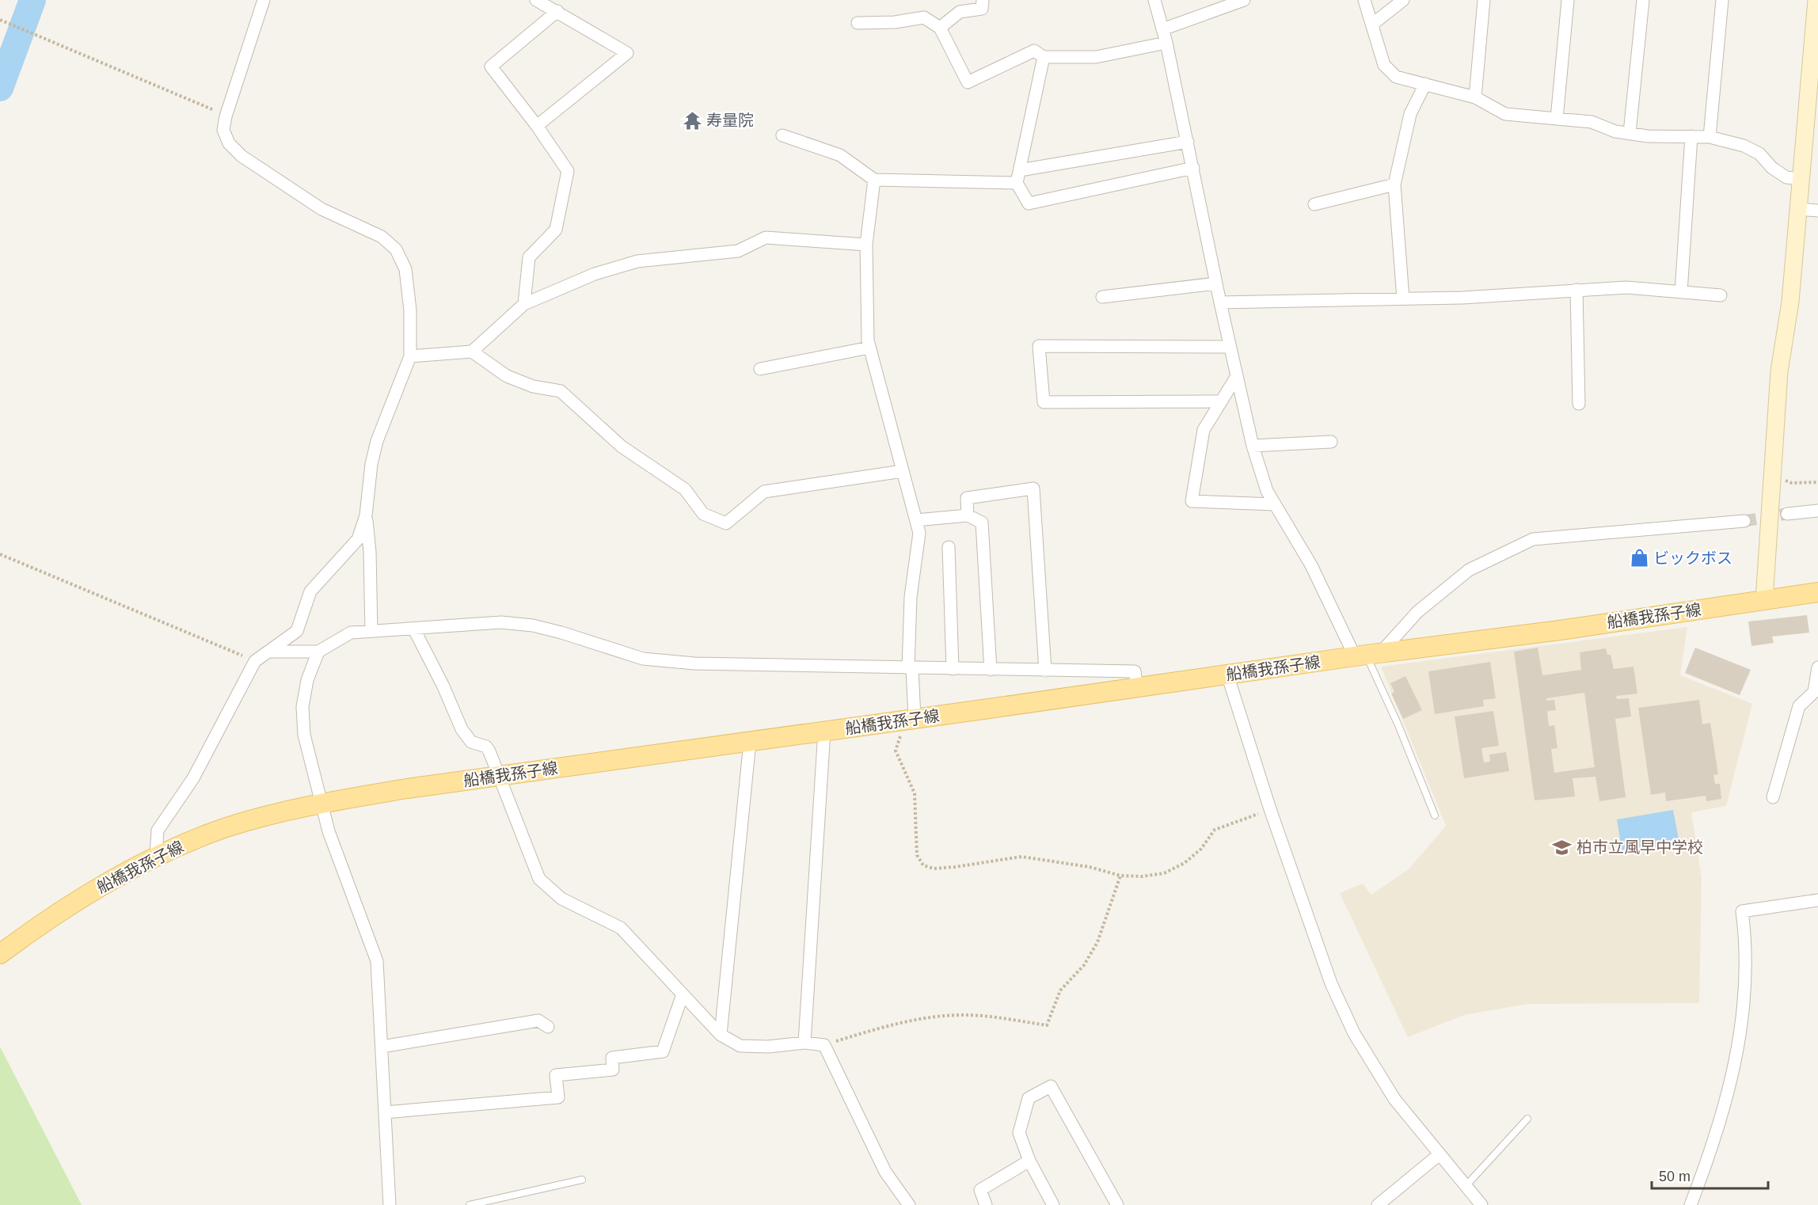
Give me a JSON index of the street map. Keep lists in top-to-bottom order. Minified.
{"streets":{"main road":["船橋我孫子線"]},"places":{"temple":["寿量院"],"shop":["ビックボス"],"school or university":["柏市立風早中学校"]},"scale_bar":"50 m"}
